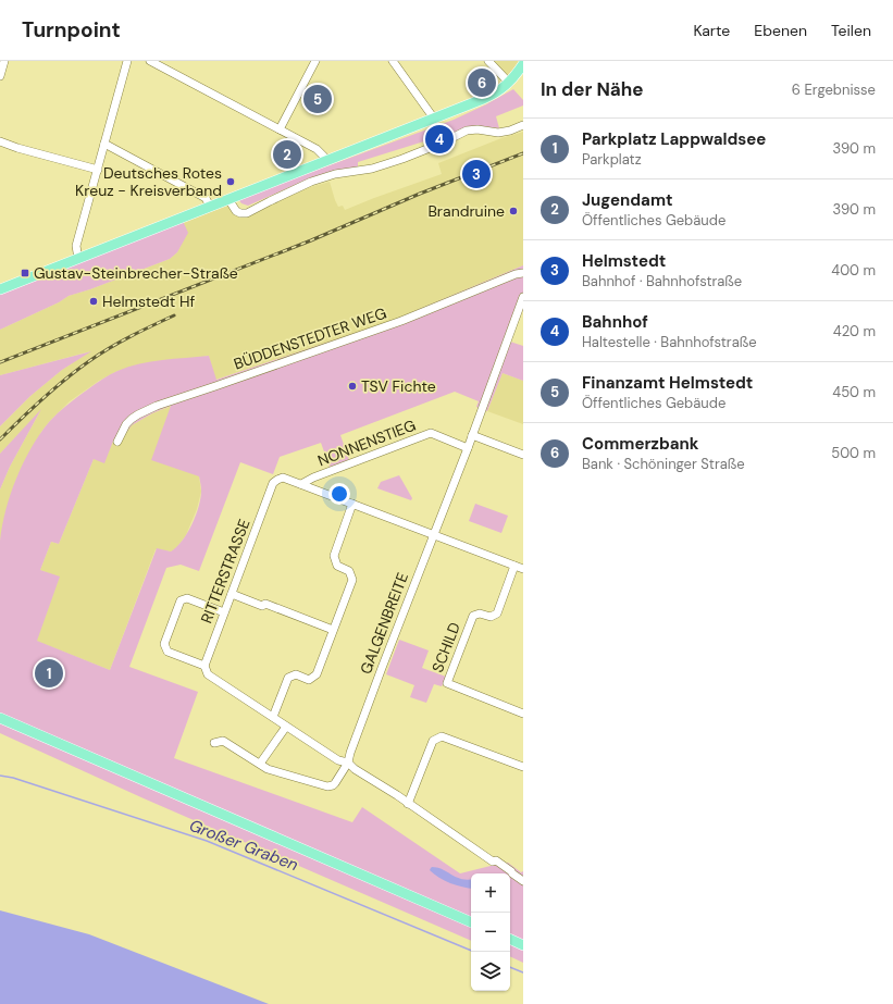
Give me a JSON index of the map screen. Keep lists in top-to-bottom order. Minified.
{"streets":{"street":["BÜDDENSTEDTER WEG","NONNENSTIEG","RITTERSTRASSE","GALGENBREITE","SCHILD"]},"crossings":[["NONNENSTIEG","RITTERSTRASSE"],["NONNENSTIEG","GALGENBREITE"],["RITTERSTRASSE","GALGENBREITE"],["RITTERSTRASSE","SCHILD"]],"water":["Großer Graben"],"places":{"other":["Deutsches Rotes Kreuz - Kreisverband","Brandruine","Helmstedt Hf","TSV Fichte"],"transit":["Gustav-Steinbrecher-Straße"]},"page":{"header":"Turnpoint","nav":["Karte","Ebenen","Teilen"],"heading":["In der Nähe","6 Ergebnisse"],"pins":["6","5","4","2","3","1"],"list":[{"mark":"1","name":"Parkplatz Lappwaldsee","note":"Parkplatz","value":"390 m"},{"mark":"2","name":"Jugendamt","note":"Öffentliches Gebäude","value":"390 m"},{"mark":"3","name":"Helmstedt","note":"Bahnhof · Bahnhofstraße","value":"400 m"},{"mark":"4","name":"Bahnhof","note":"Haltestelle · Bahnhofstraße","value":"420 m"},{"mark":"5","name":"Finanzamt Helmstedt","note":"Öffentliches Gebäude","value":"450 m"},{"mark":"6","name":"Commerzbank","note":"Bank · Schöninger Straße","value":"500 m"}],"map_buttons":["+","−"]}}
